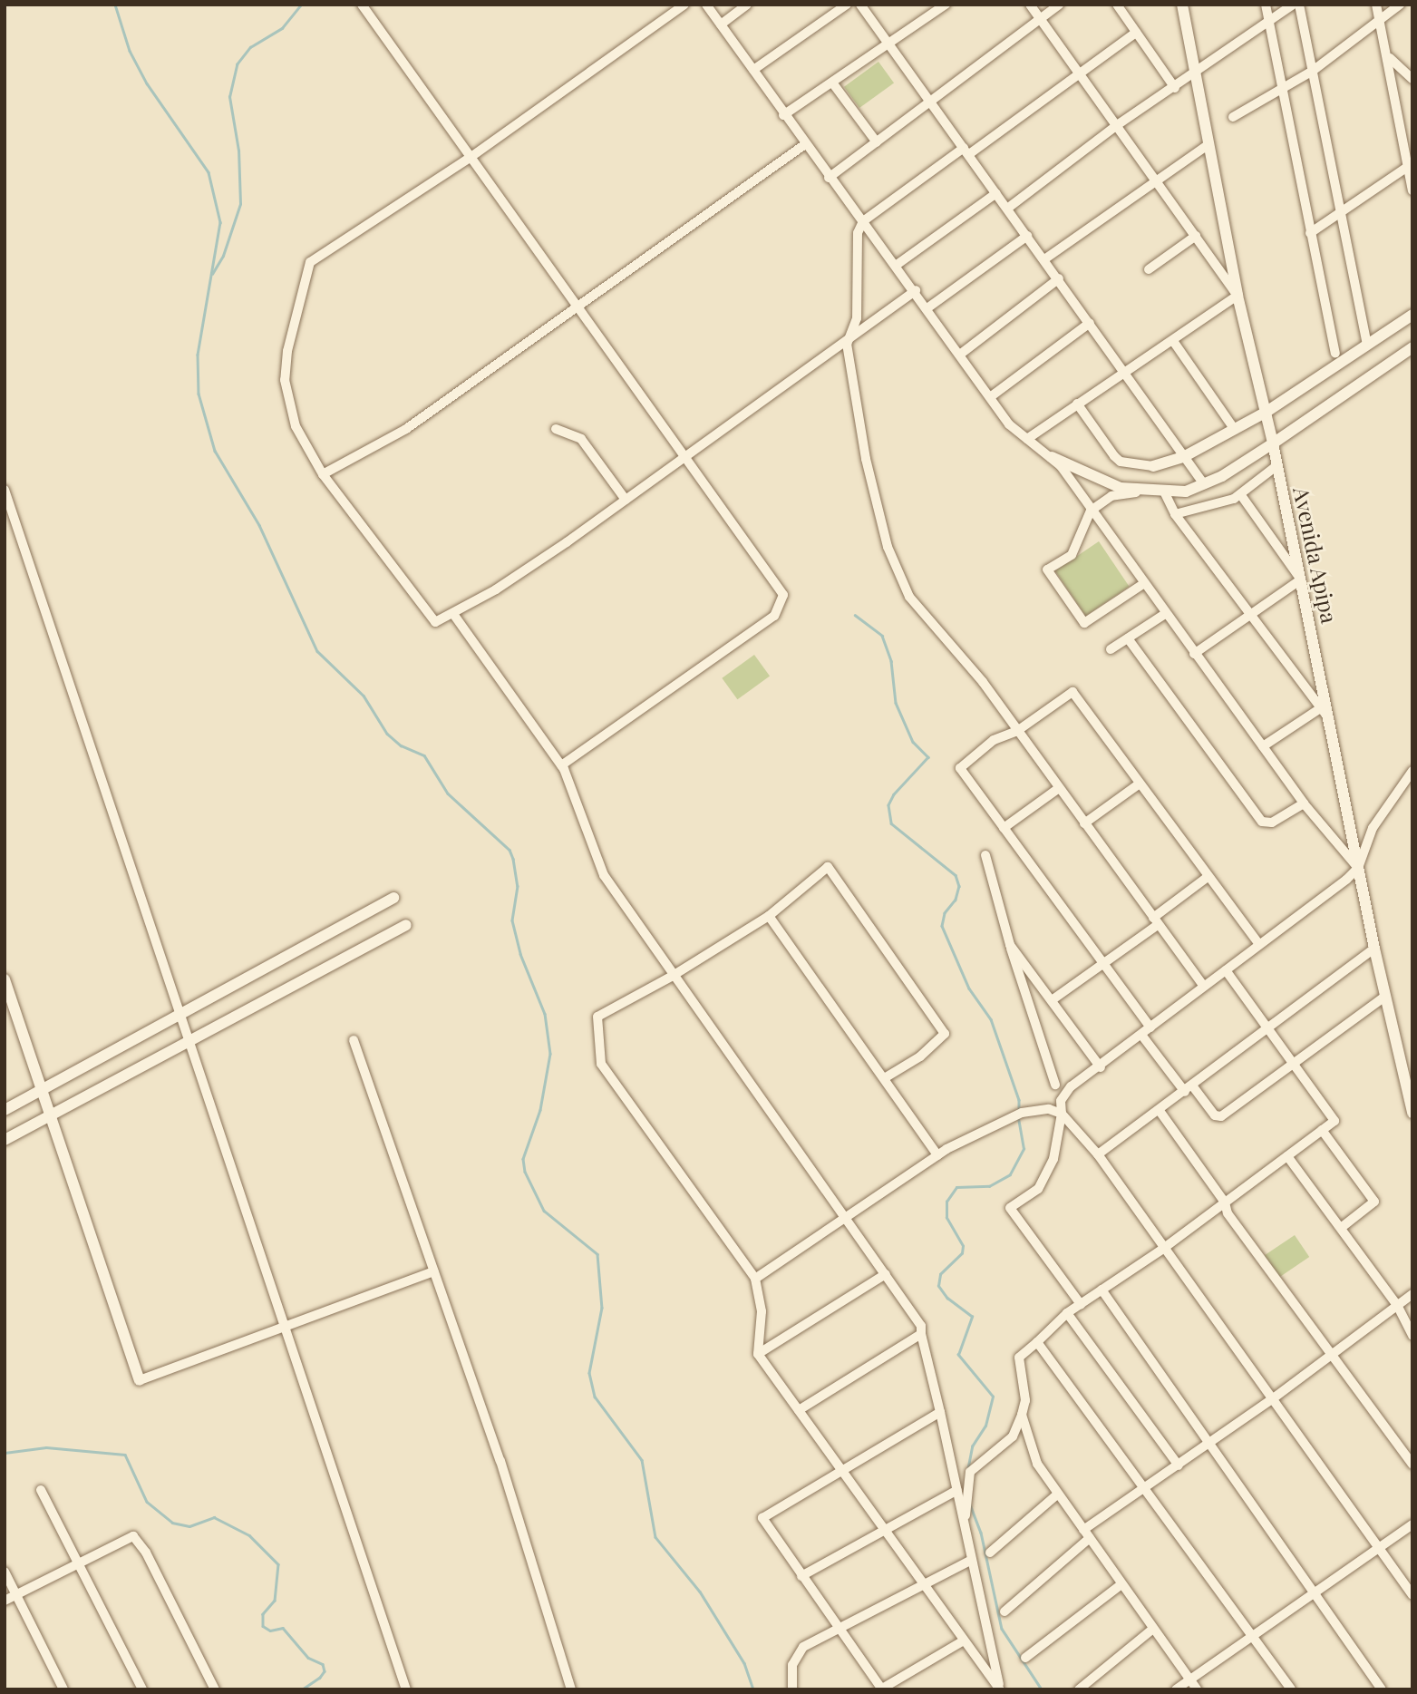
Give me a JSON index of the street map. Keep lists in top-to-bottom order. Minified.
{"streets":{"street":["Avenida Apipa"]}}
